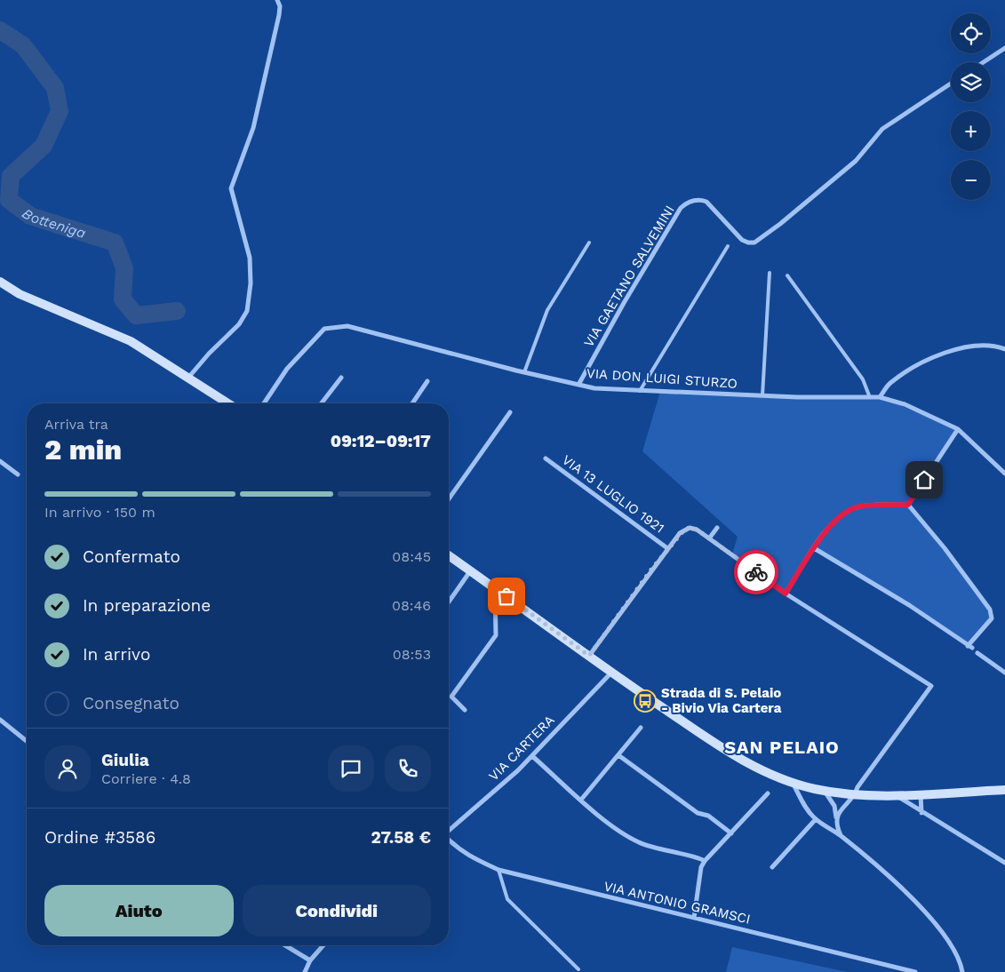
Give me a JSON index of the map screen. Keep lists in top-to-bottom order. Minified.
{"streets":{"street":["VIA GAETANO SALVEMINI","VIA DON LUIGI STURZO","VIA 13 LUGLIO 1921","VIA CARTERA","VIA ANTONIO GRAMSCI"]},"crossings":[["VIA GAETANO SALVEMINI","VIA DON LUIGI STURZO"]],"districts":["SAN PELAIO"],"water":["Botteniga"],"places":{"bus stop":["Strada di S. Pelaio - Bivio Via Cartera"]},"page":{"map_buttons":["+","−"],"heading":["2 min","Arriva tra","09:12–09:17"],"panel":["Giulia","Corriere · 4.8","Ordine #3586","27.58 €"],"bar":"In arrivo · 150 m","list":[["Confermato","08:45"],["In preparazione","08:46"],["In arrivo","08:53"],"Consegnato"],"buttons":["Aiuto","Condividi"]}}
